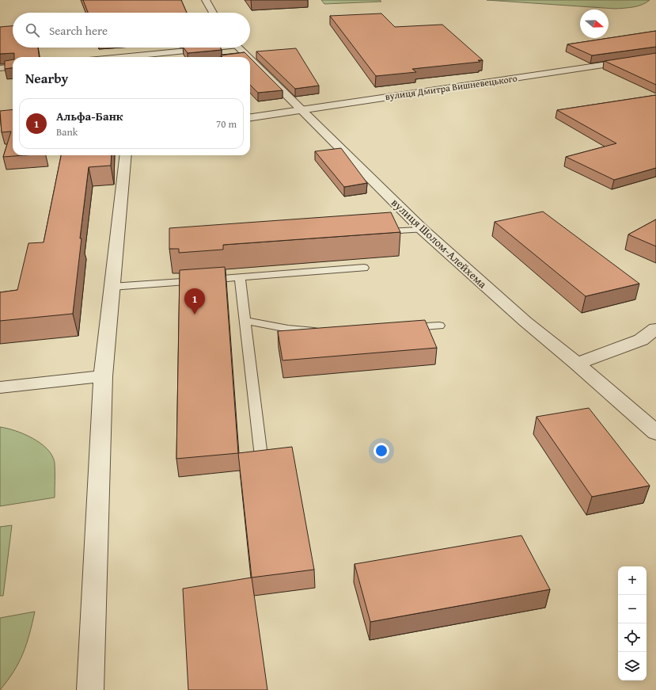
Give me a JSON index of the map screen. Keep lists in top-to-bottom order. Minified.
{"streets":{"street":["вулиця Дмитра Вишневецького","вулиця Шолом-Алейхема"]},"crossings":[["вулиця Дмитра Вишневецького","вулиця Шолом-Алейхема"]],"north":"right","page":{"search":"Search here","heading":"Nearby","list":[{"mark":"1","name":"Альфа-Банк","note":"Bank","value":"70 m"}],"pins":"1","map_buttons":["+","−"]}}
